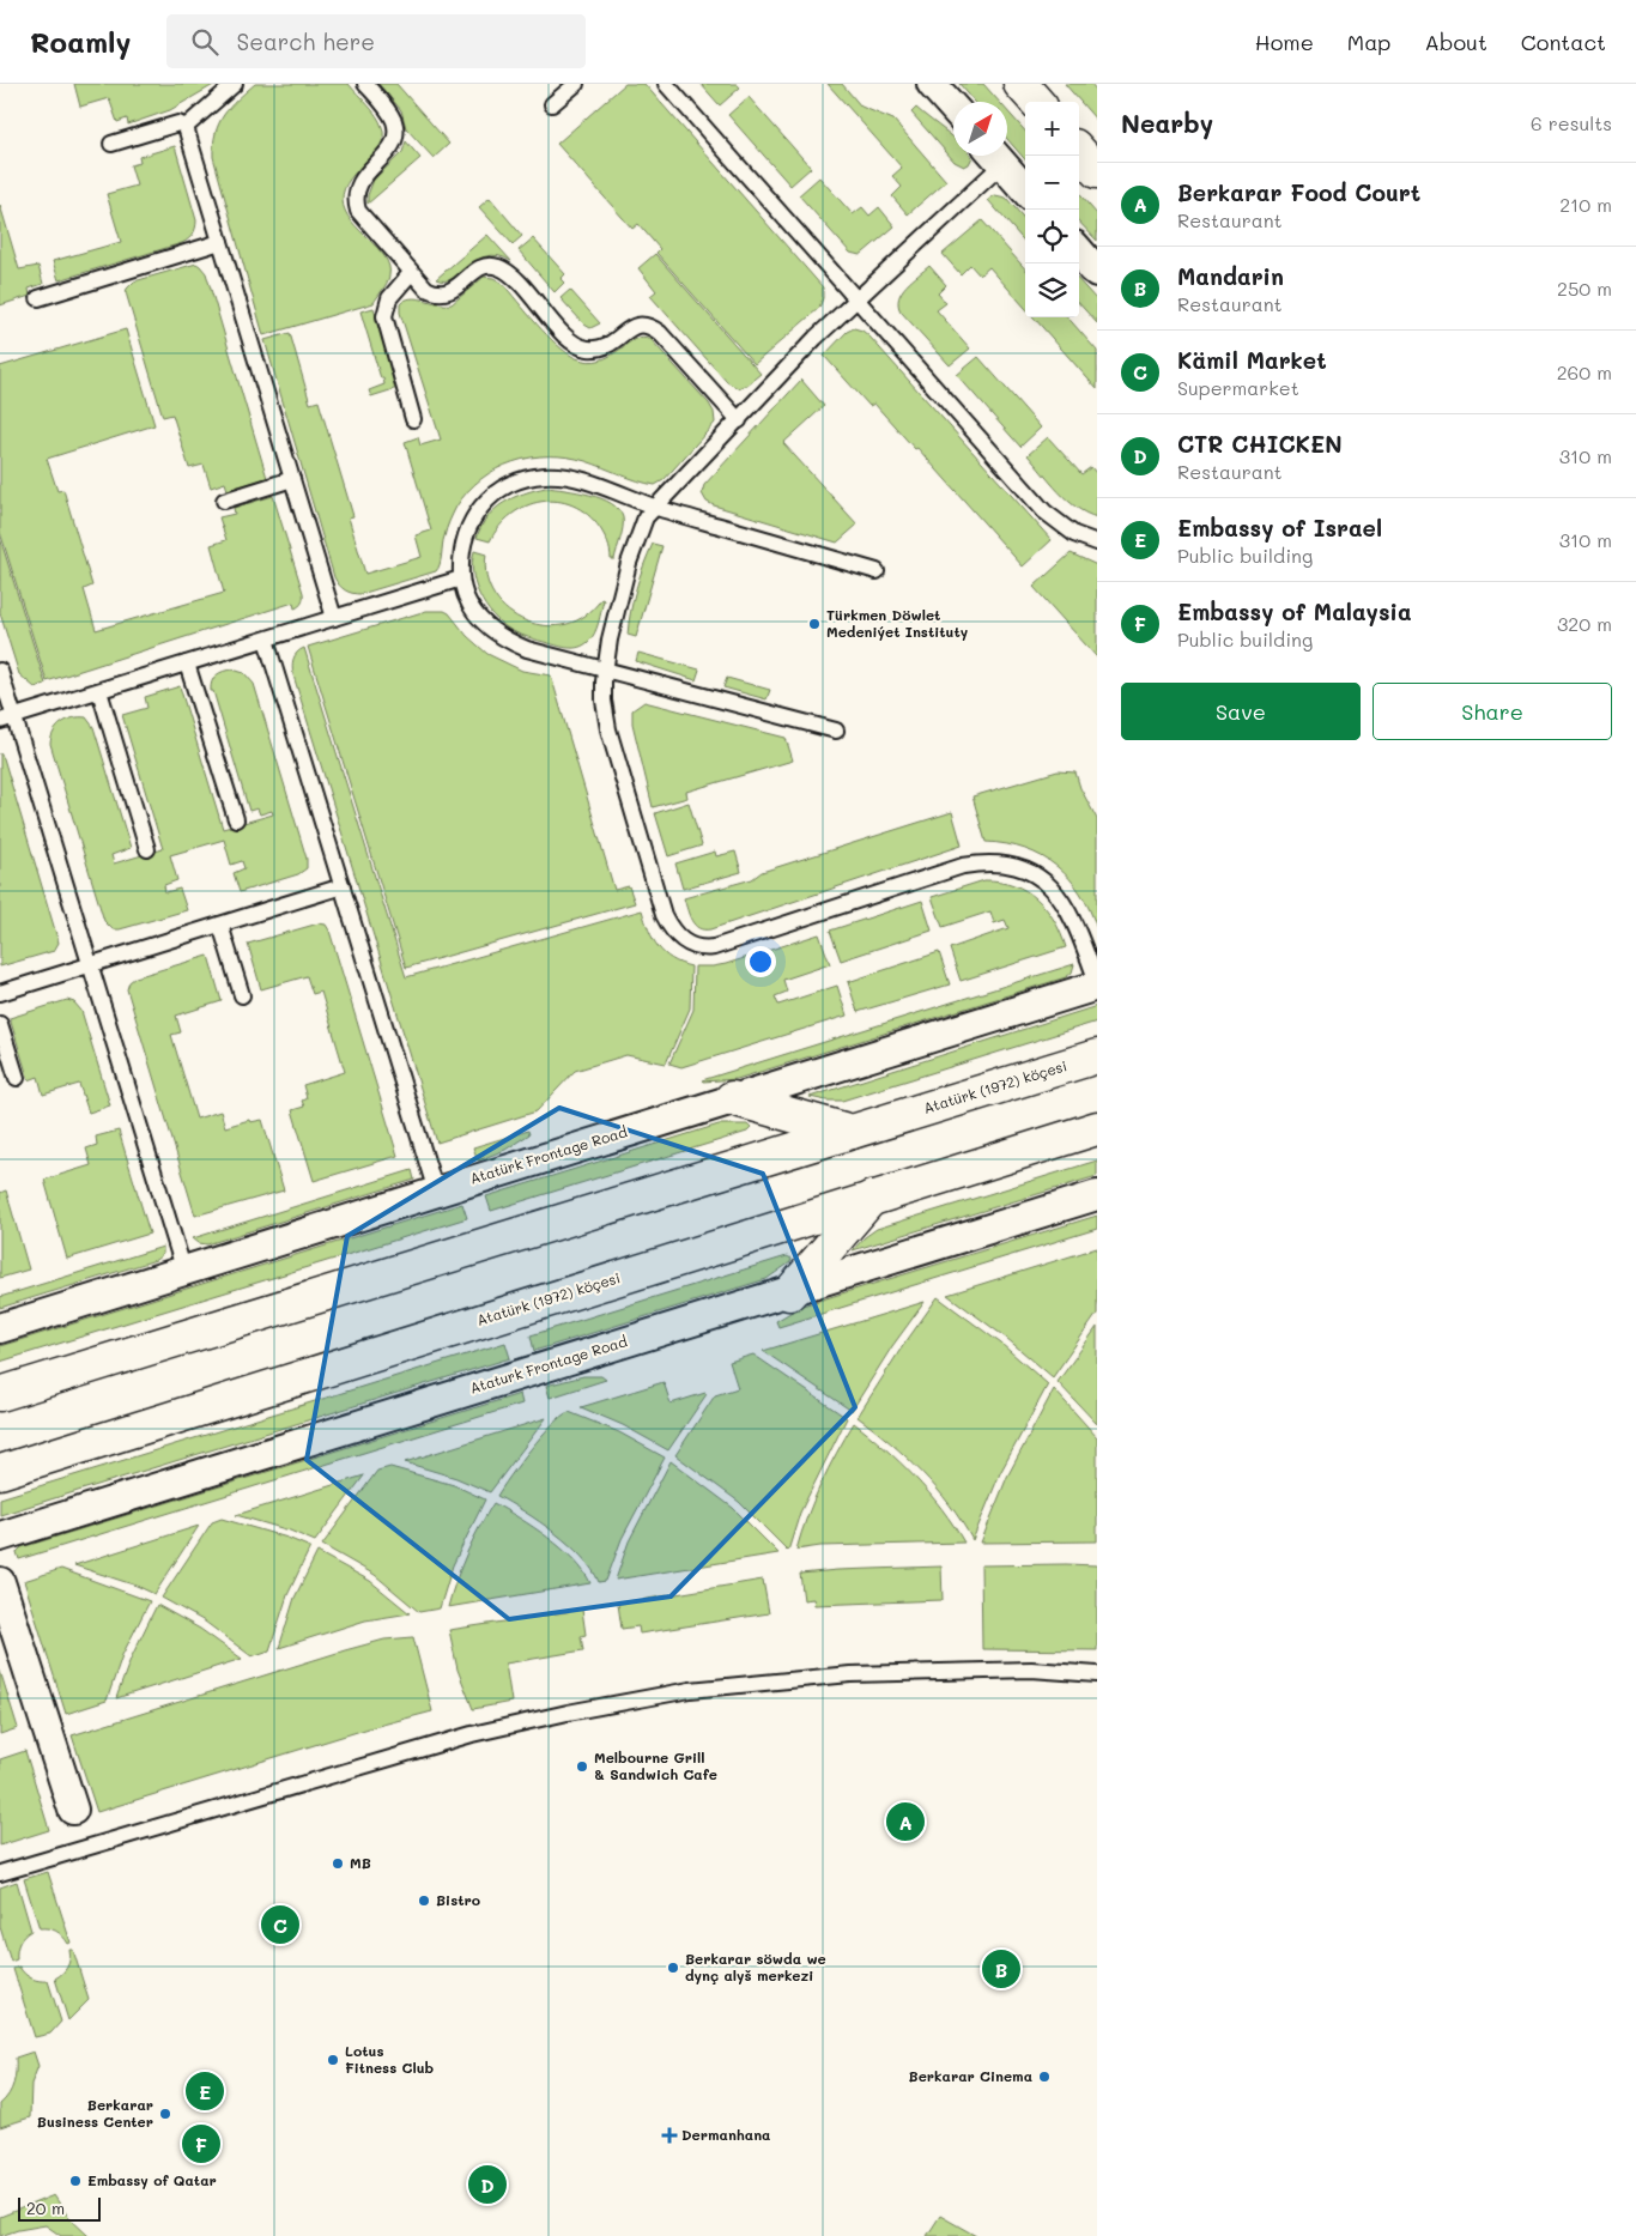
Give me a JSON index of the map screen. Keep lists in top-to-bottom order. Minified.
{"streets":{"main road":["Atatürk (1972) köçesi"],"street":["Atatürk Frontage Road","Ataturk Frontage Road"]},"places":{"other":["Türkmen Döwlet Medeniýet Instituty","Melbourne Grill & Sandwich Cafe","MB","Bistro","Berkarar söwda we dynç alyš merkezi","Lotus Fitness Club","Berkarar Cinema","Berkarar Business Center","Embassy of Qatar"],"health":["Dermanhana"]},"scale_bar":"20 m","north":"top right","page":{"header":"Roamly","search":"Search here","nav":["Home","Map","About","Contact"],"heading":["Nearby","6 results"],"map_buttons":["+","−"],"list":[{"mark":"A","name":"Berkarar Food Court","note":"Restaurant","value":"210 m"},{"mark":"B","name":"Mandarin","note":"Restaurant","value":"250 m"},{"mark":"C","name":"Kämil Market","note":"Supermarket","value":"260 m"},{"mark":"D","name":"CTR CHICKEN","note":"Restaurant","value":"310 m"},{"mark":"E","name":"Embassy of Israel","note":"Public building","value":"310 m"},{"mark":"F","name":"Embassy of Malaysia","note":"Public building","value":"320 m"}],"buttons":["Save","Share"],"pins":["A","C","B","E","F","D"],"scale":"20 m"}}
